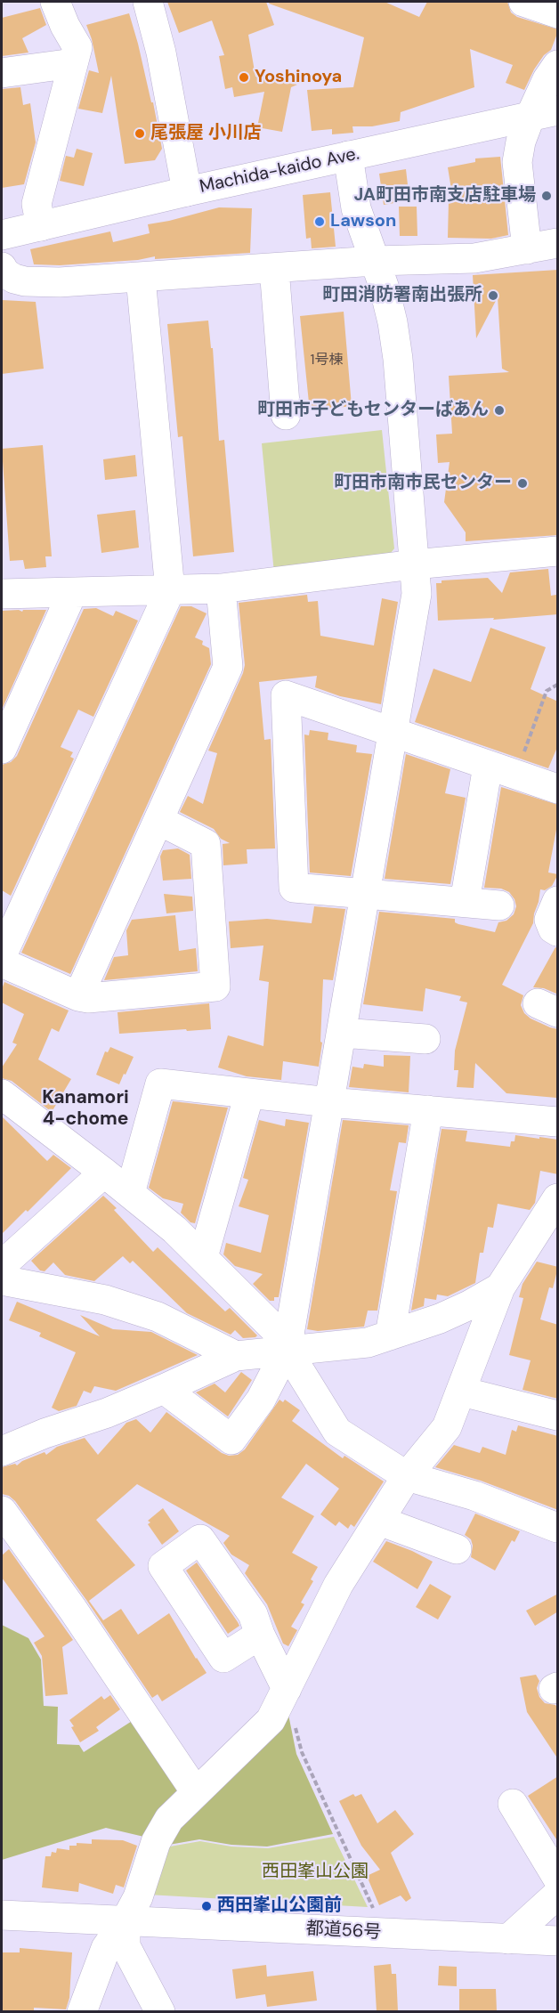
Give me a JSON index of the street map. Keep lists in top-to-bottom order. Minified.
{"streets":{"street":["Machida-kaido Ave.","都道56号"]},"districts":["Kanamori 4-chome"],"parks":["西田峯山公園"],"places":["Yoshinoya","尾張屋 小川店","JA町田市南支店駐車場","Lawson","町田消防署南出張所","町田市子どもセンターばあん","町田市南市民センター","西田峯山公園前"],"house_numbers":["1号棟"]}
